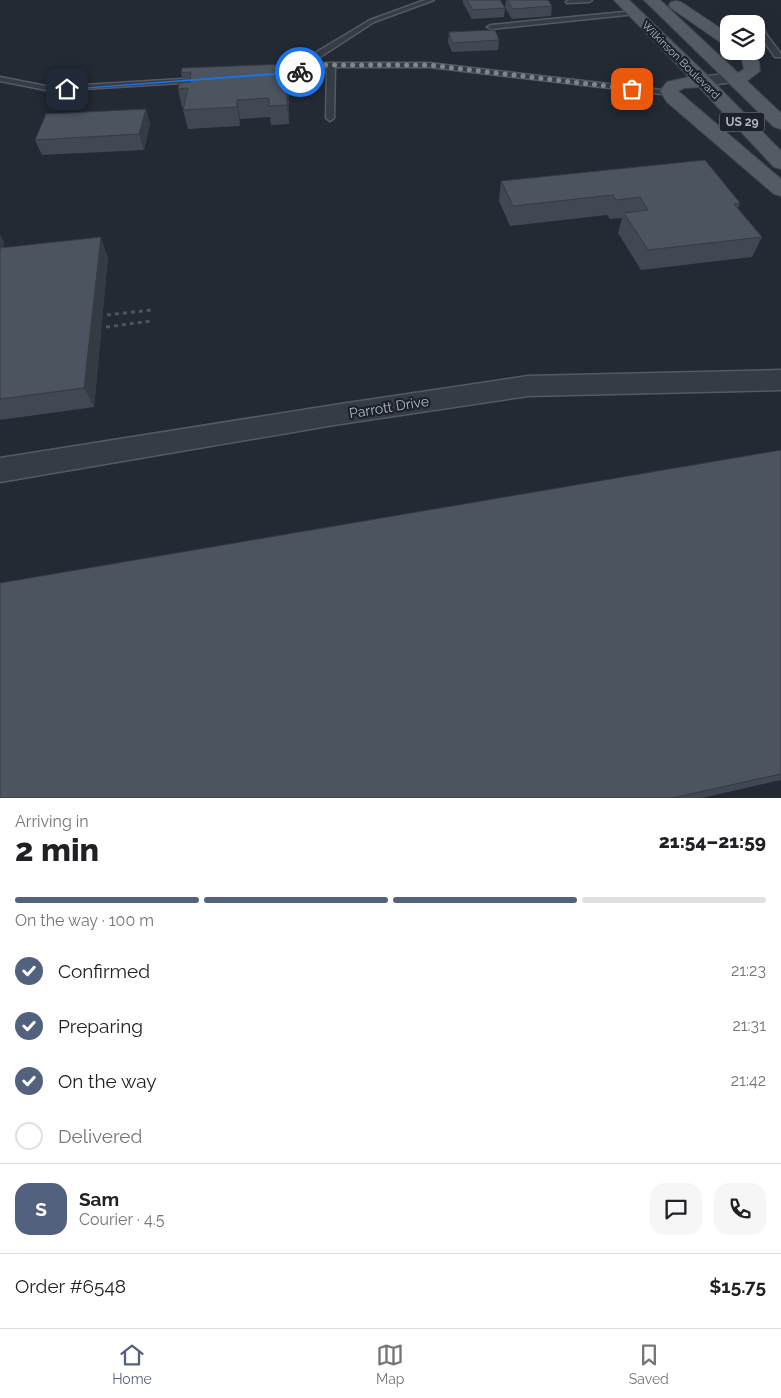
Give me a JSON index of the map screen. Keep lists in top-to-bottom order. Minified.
{"streets":{"main road":["Wilkinson Boulevard","US 29"],"street":["Parrott Drive"]},"page":{"heading":["2 min","Arriving in","21:54–21:59"],"panel":["Sam","Courier · 4.5","Order #6548","$15.75"],"bar":"On the way · 100 m","list":[["Confirmed","21:23"],["Preparing","21:31"],["On the way","21:42"],"Delivered"],"round":"S","tabs":["Home","Map","Saved"]}}
